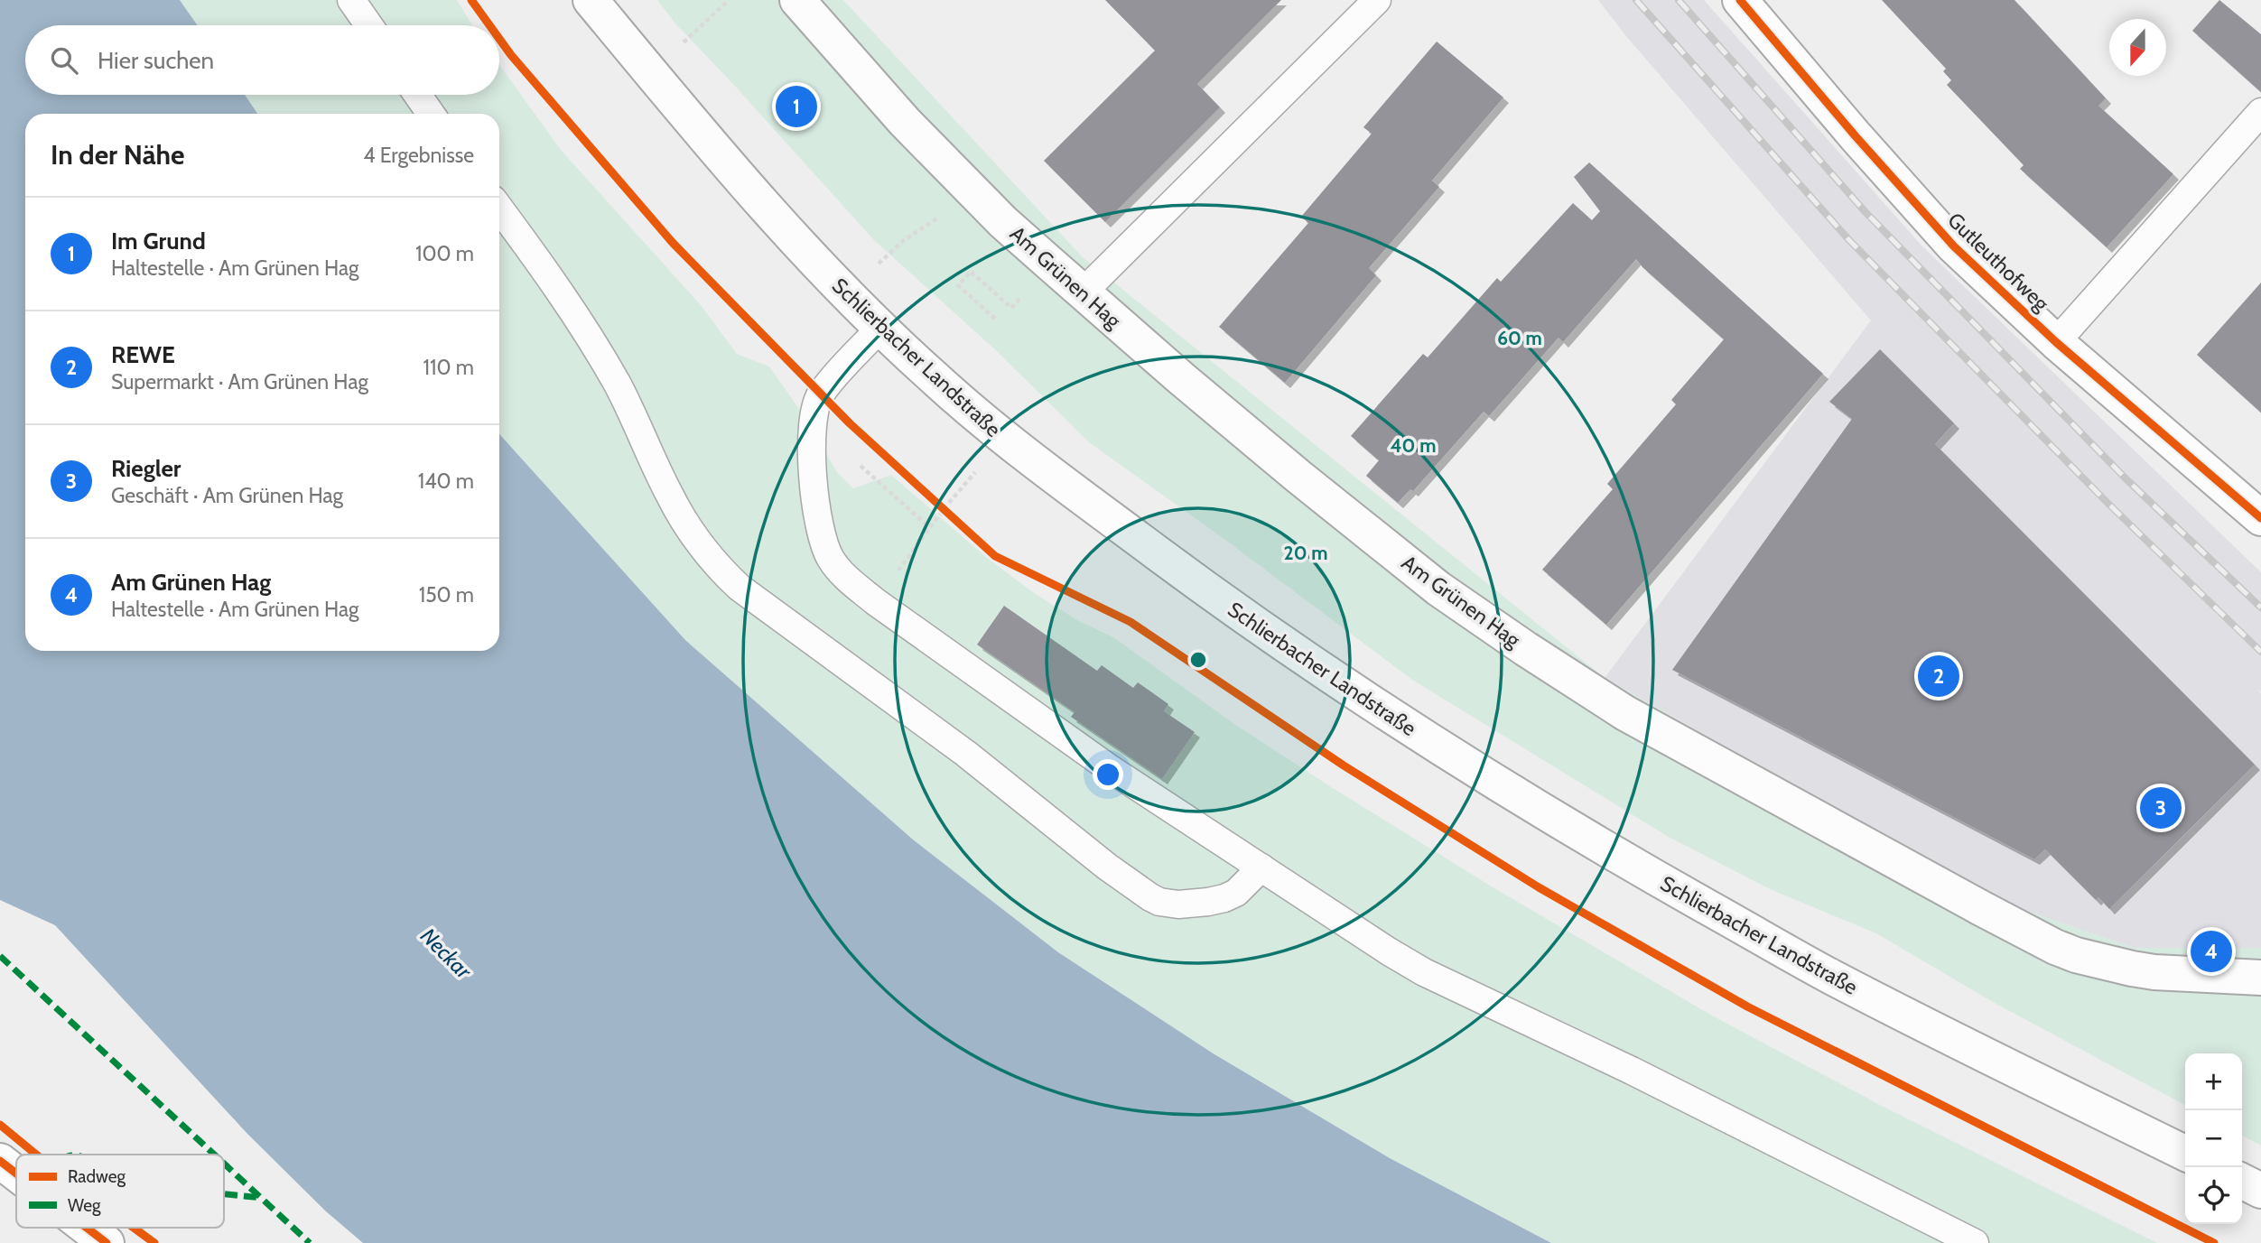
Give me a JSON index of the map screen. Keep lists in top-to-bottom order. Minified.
{"streets":{"street":["Gutleuthofweg","Am Grünen Hag","Schlierbacher Landstraße"]},"water":["Neckar"],"legend":["Radweg","Weg"],"north":"bottom","page":{"search":"Hier suchen","pins":["1","2","3","4"],"heading":["In der Nähe","4 Ergebnisse"],"list":[{"mark":"1","name":"Im Grund","note":"Haltestelle · Am Grünen Hag","value":"100 m"},{"mark":"2","name":"REWE","note":"Supermarkt · Am Grünen Hag","value":"110 m"},{"mark":"3","name":"Riegler","note":"Geschäft · Am Grünen Hag","value":"140 m"},{"mark":"4","name":"Am Grünen Hag","note":"Haltestelle · Am Grünen Hag","value":"150 m"}],"map_buttons":["+","−"]},"rings":["60 m","40 m","20 m"]}
